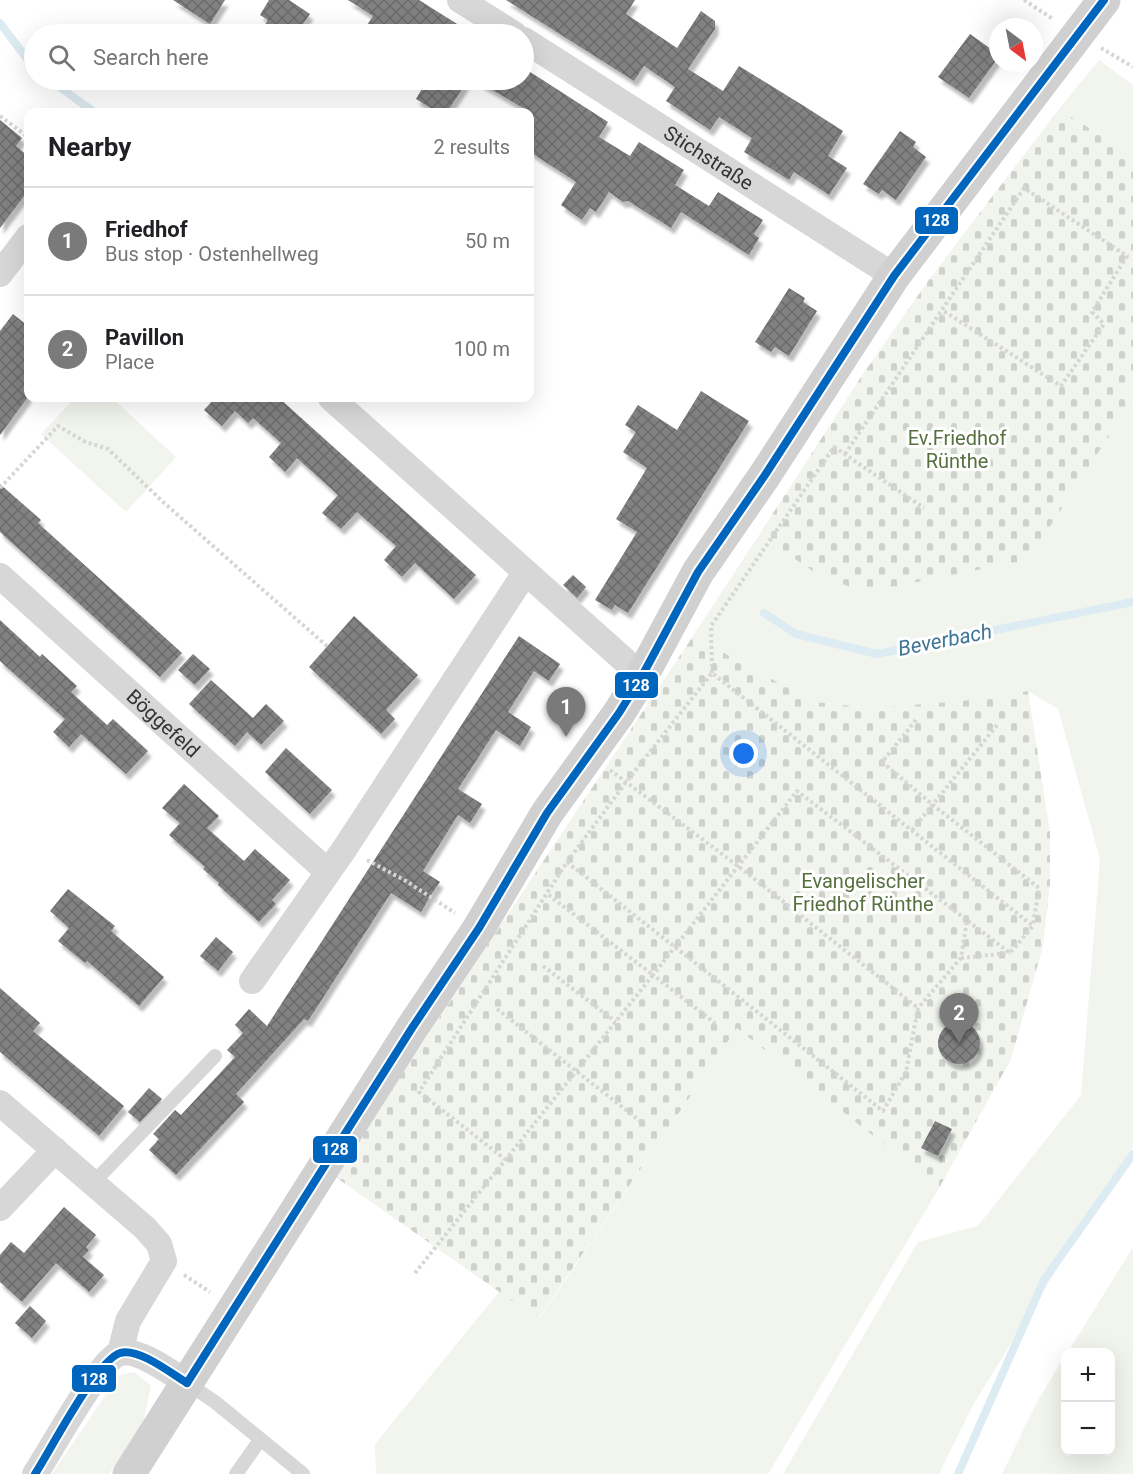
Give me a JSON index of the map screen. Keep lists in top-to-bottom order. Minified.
{"streets":{"street":["Stichstraße","Böggefeld"]},"water":["Beverbach"],"parks":["Ev.Friedhof Rünthe","Evangelischer Friedhof Rünthe"],"lines":["transit line 128"],"north":"bottom right","page":{"search":"Search here","heading":["Nearby","2 results"],"list":[{"mark":"1","name":"Friedhof","note":"Bus stop · Ostenhellweg","value":"50 m"},{"mark":"2","name":"Pavillon","note":"Place","value":"100 m"}],"pins":["1","2"],"map_buttons":["+","−"]}}
